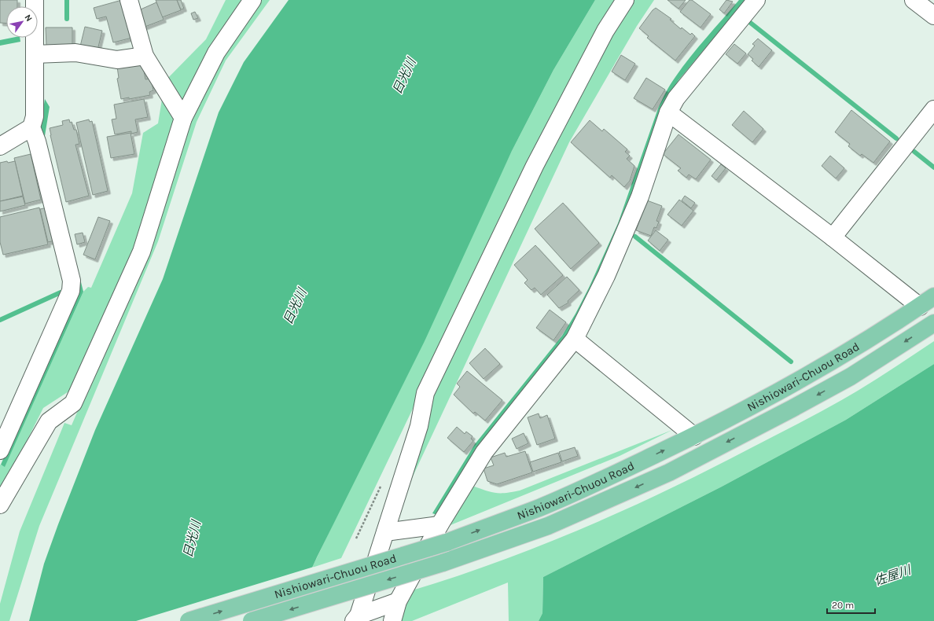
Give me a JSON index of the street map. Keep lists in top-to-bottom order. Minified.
{"streets":{"main road":["Nishiowari-Chuou Road"]},"water":["日光川","佐屋川"],"scale_bar":"20 m","north":"top right"}
